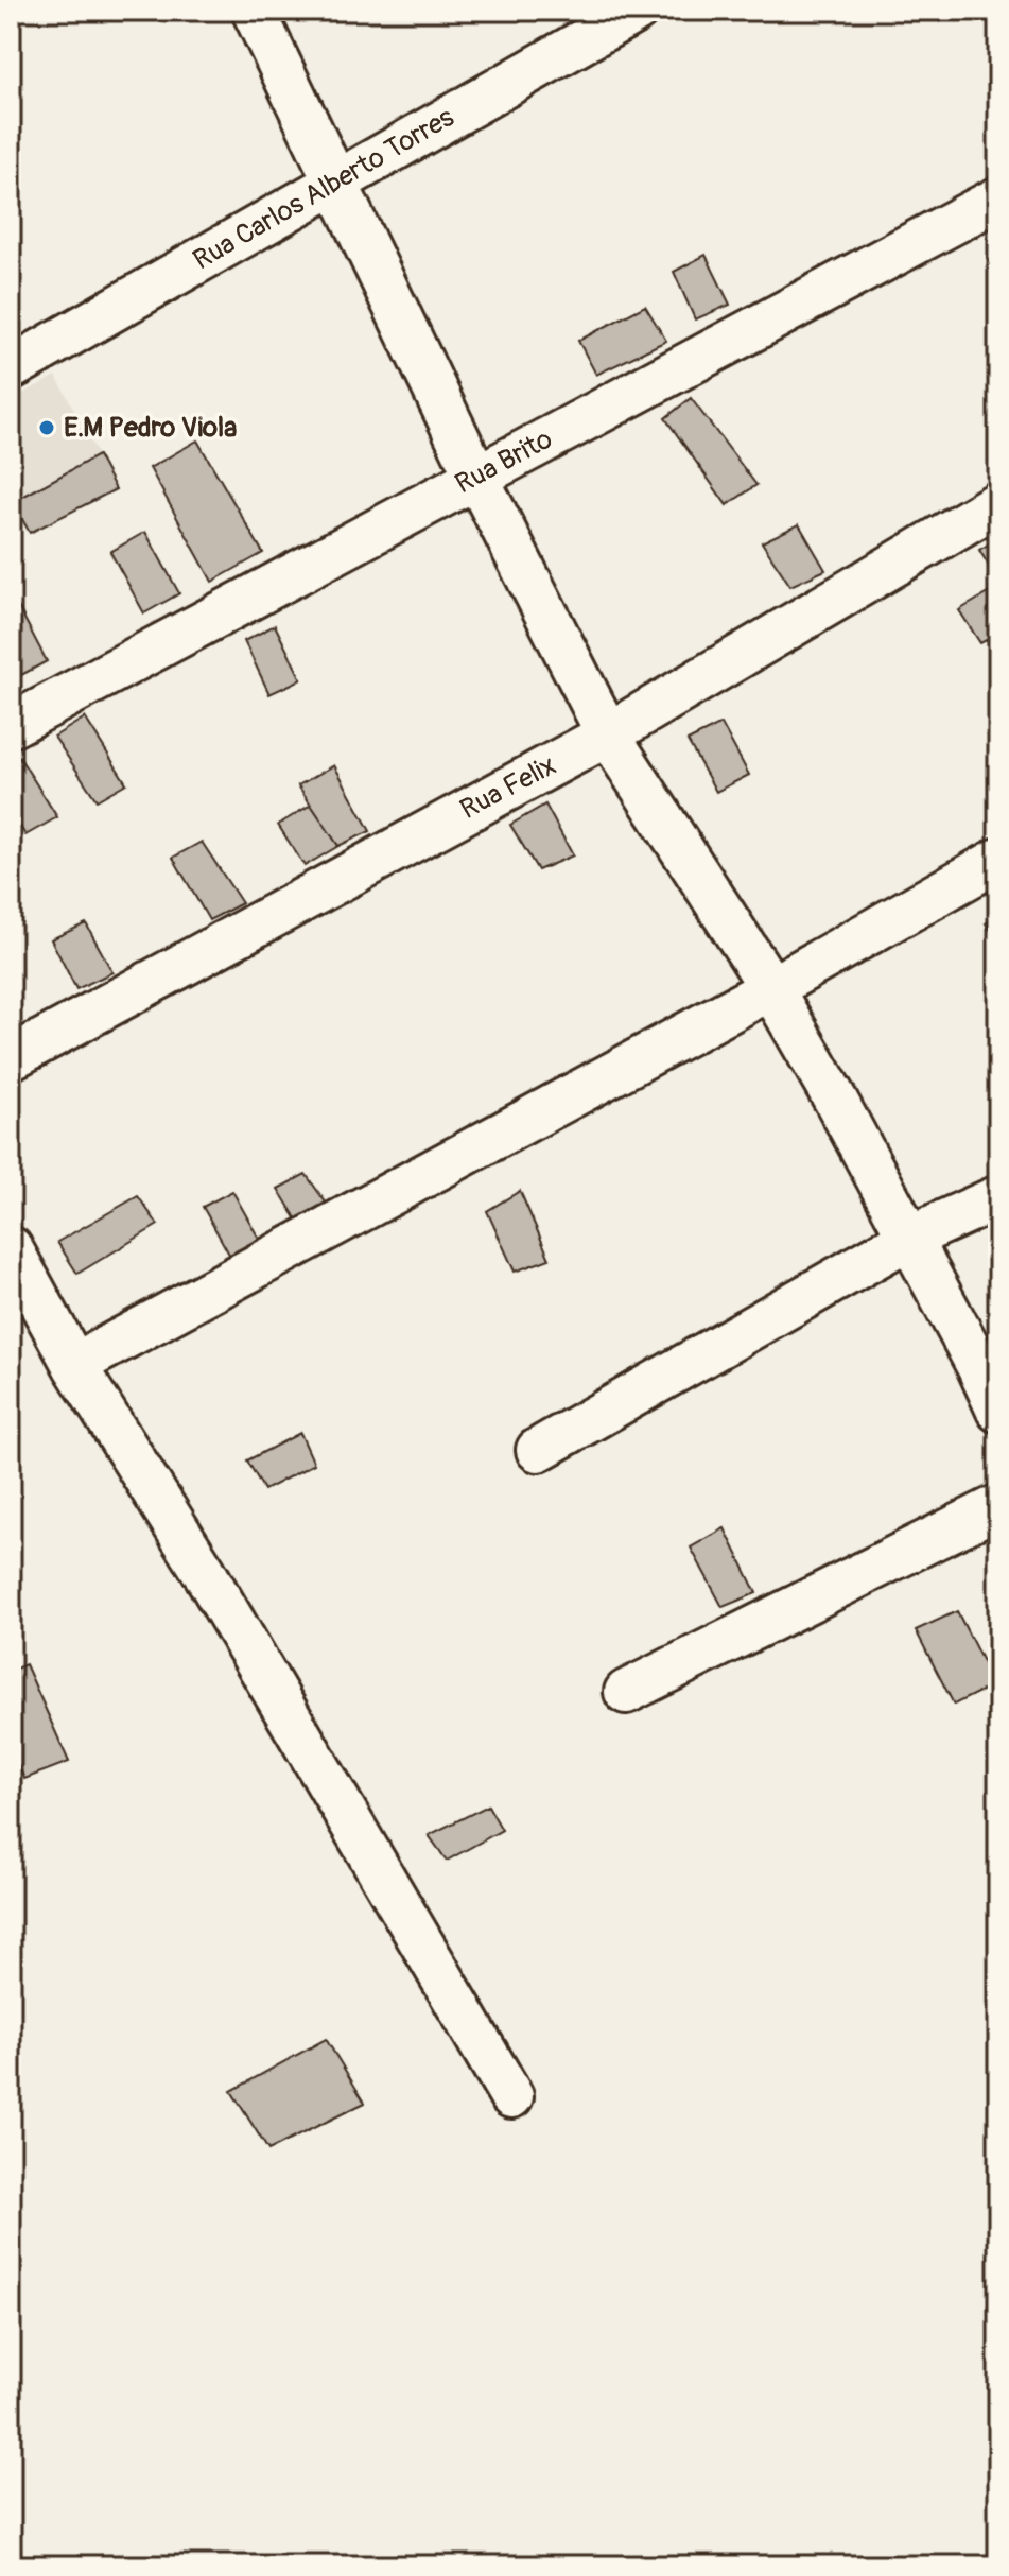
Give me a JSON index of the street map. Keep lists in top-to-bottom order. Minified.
{"streets":{"street":["Rua Carlos Alberto Torres","Rua Brito","Rua Felix"]},"places":["E.M Pedro Viola"]}
